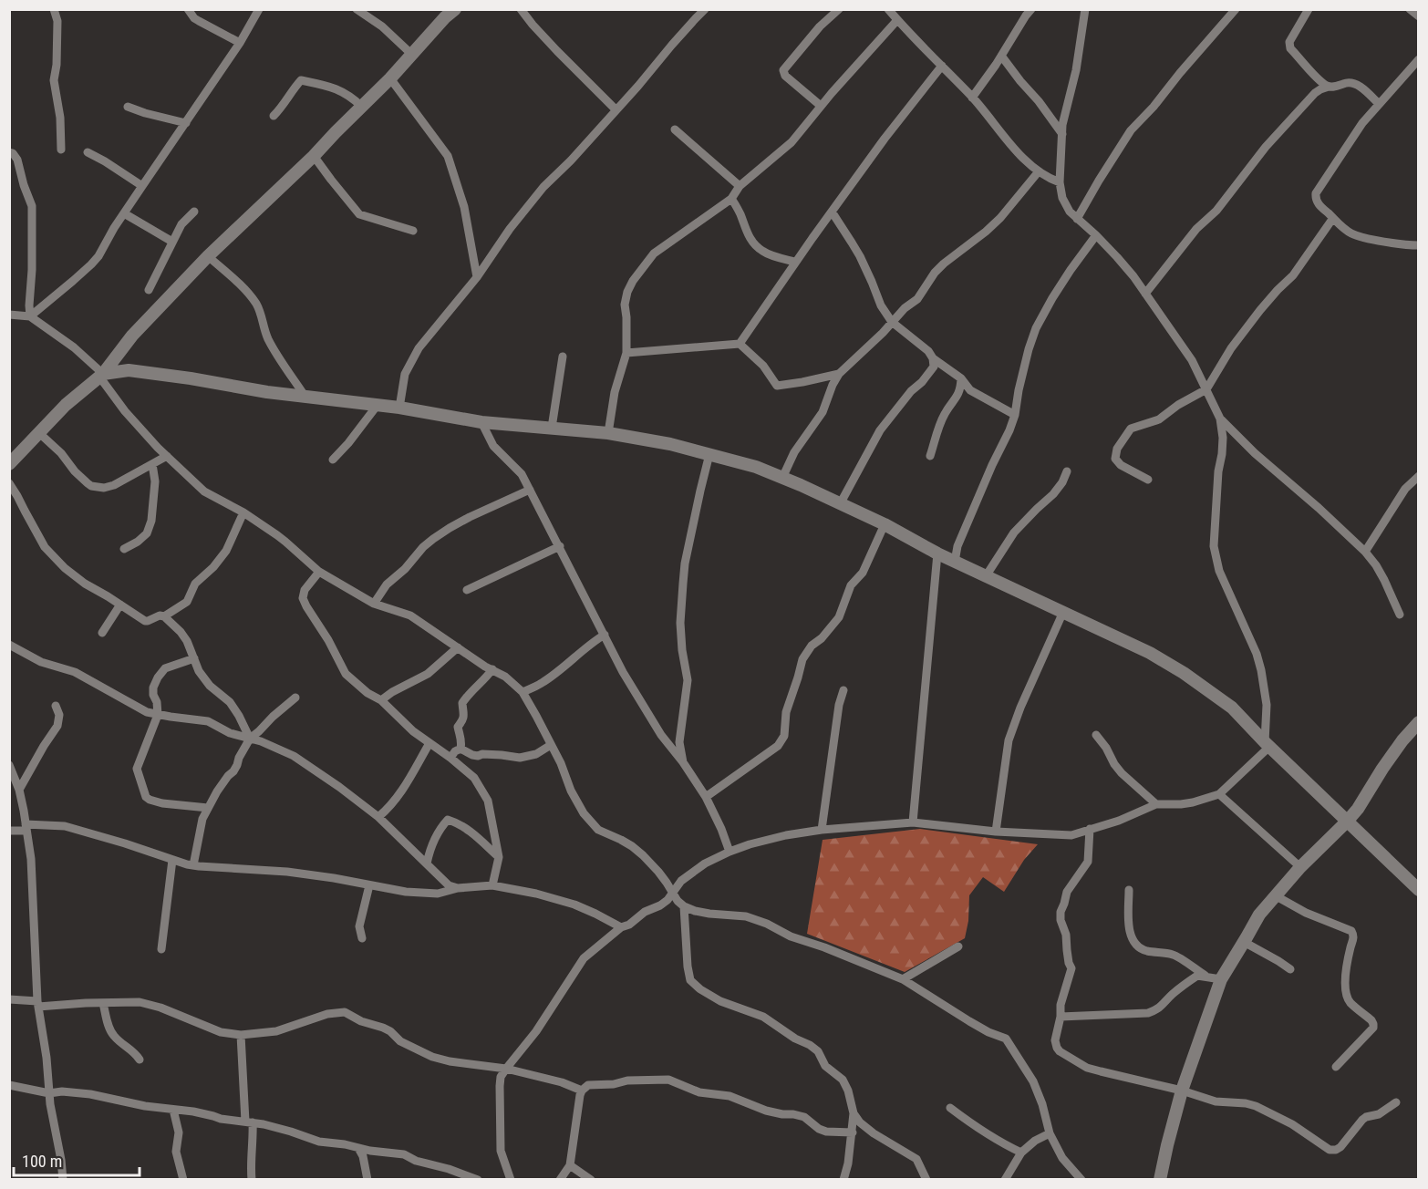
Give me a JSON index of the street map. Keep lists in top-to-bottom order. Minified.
{"scale_bar":"100 m"}
